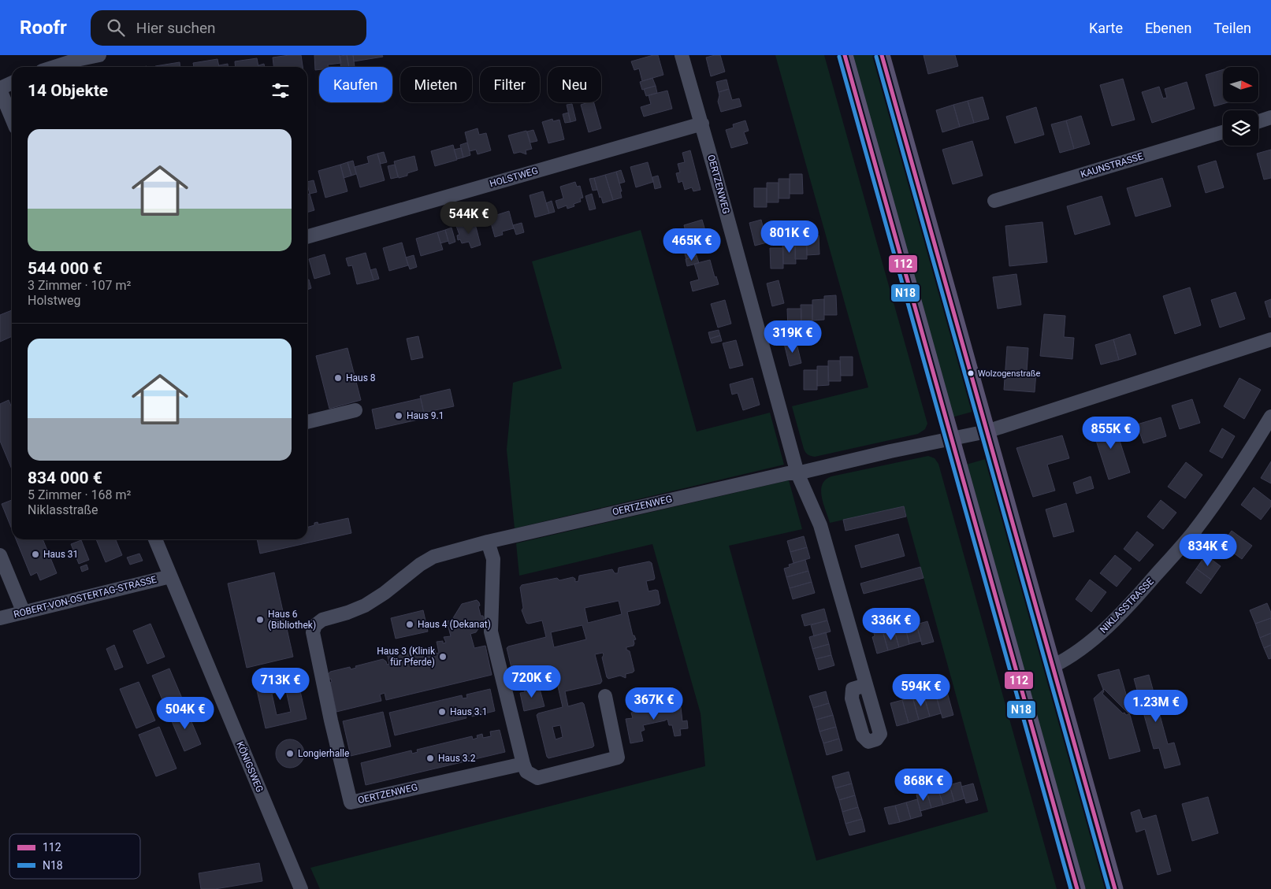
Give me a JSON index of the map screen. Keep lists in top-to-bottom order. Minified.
{"streets":{"street":["KAUNSTRASSE","HOLSTWEG","OERTZENWEG","ROBERT-VON-OSTERTAG-STRASSE","NIKLASSTRASSE","KÖNIGSWEG"]},"crossings":[["HOLSTWEG","OERTZENWEG"],["ROBERT-VON-OSTERTAG-STRASSE","KÖNIGSWEG"]],"places":["Wolzogenstraße","Haus 8","Haus 9.1","Haus 31","Haus 6 (Bibliothek)","Haus 4 (Dekanat)","Haus 3 (Klinik für Pferde)","Haus 3.1","Longierhalle","Haus 3.2"],"lines":["transit line 112","transit line N18"],"legend":["112","N18"],"north":"right","page":{"header":"Roofr","search":"Hier suchen","nav":["Karte","Ebenen","Teilen"],"chip":["Kaufen","Mieten","Filter","Neu"],"heading":"14 Objekte","list":[{"name":"544 000 €","note":"3 Zimmer · 107 m² · Holstweg"},{"name":"834 000 €","note":"5 Zimmer · 168 m² · Niklasstraße"}],"price":["544K €","801K €","465K €","319K €","855K €","834K €","336K €","720K €","713K €","594K €","367K €","1.23M €","504K €","868K €"]}}
